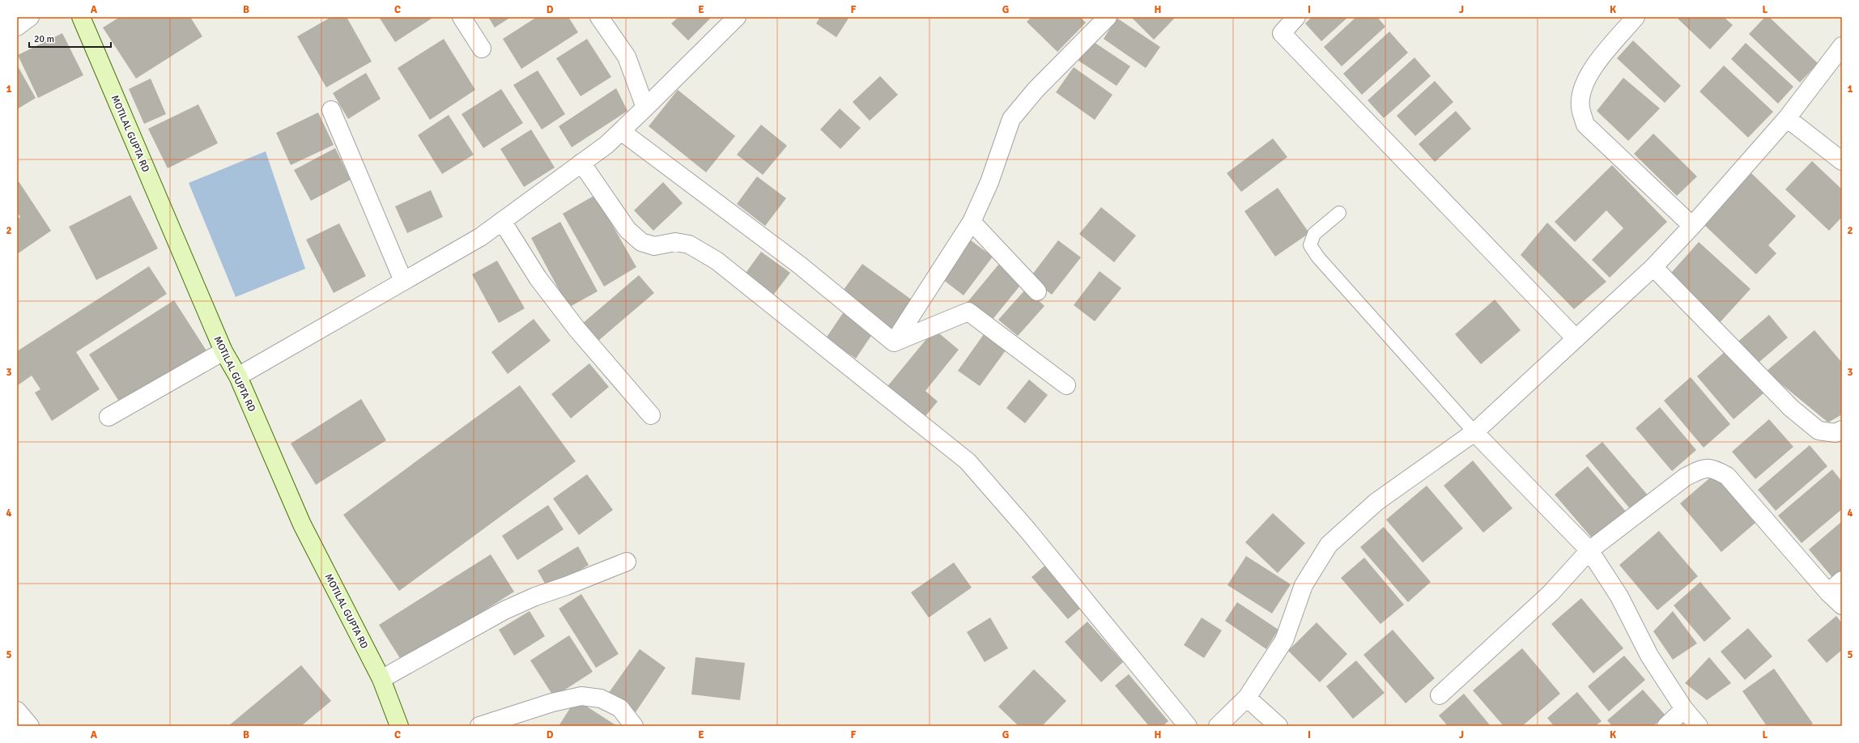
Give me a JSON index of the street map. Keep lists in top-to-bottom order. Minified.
{"streets":{"street":["MOTILAL GUPTA RD"]},"scale_bar":"20 m","grid":{"columns":["A","B","C","D","E","F","G","H","I","J","K","L"],"rows":["1","2","3","4","5"]}}
